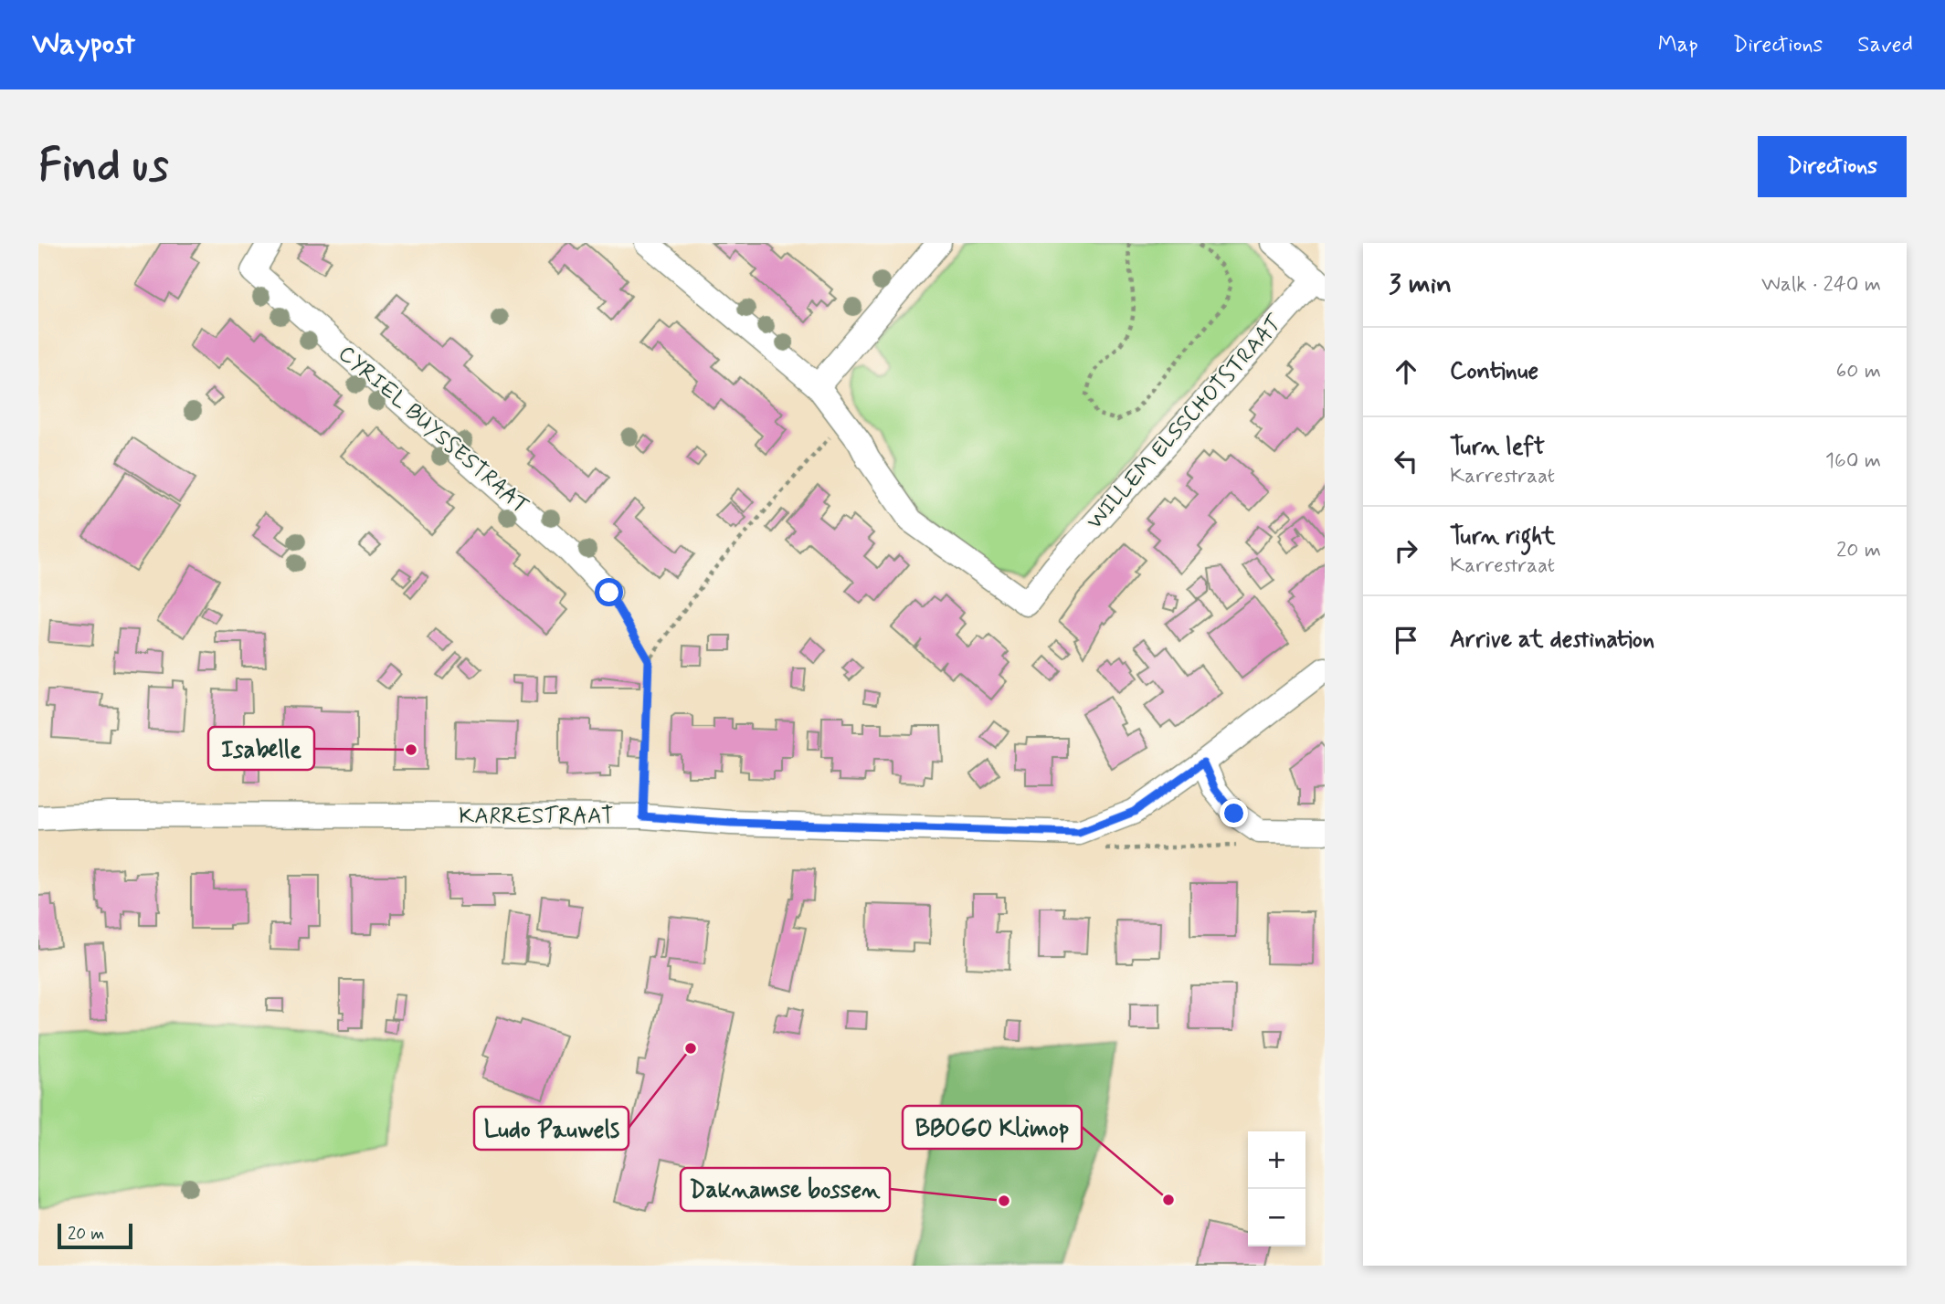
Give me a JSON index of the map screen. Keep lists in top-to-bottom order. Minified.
{"streets":{"street":["WILLEM ELSSCHOTSTRAAT","CYRIEL BUYSSESTRAAT","KARRESTRAAT"]},"places":["Isabelle","Ludo Pauwels","BBOGO Klimop","Daknamse bossen"],"scale_bar":"20 m","page":{"header":"Waypost","nav":["Map","Directions","Saved"],"buttons":"Directions","title":"Find us","heading":["3 min","Walk · 240 m"],"list":[["Continue","60 m"],["Turn left","Karrestraat","160 m"],["Turn right","Karrestraat","20 m"],"Arrive at destination"],"map_buttons":["+","−"],"scale":"20 m"}}
